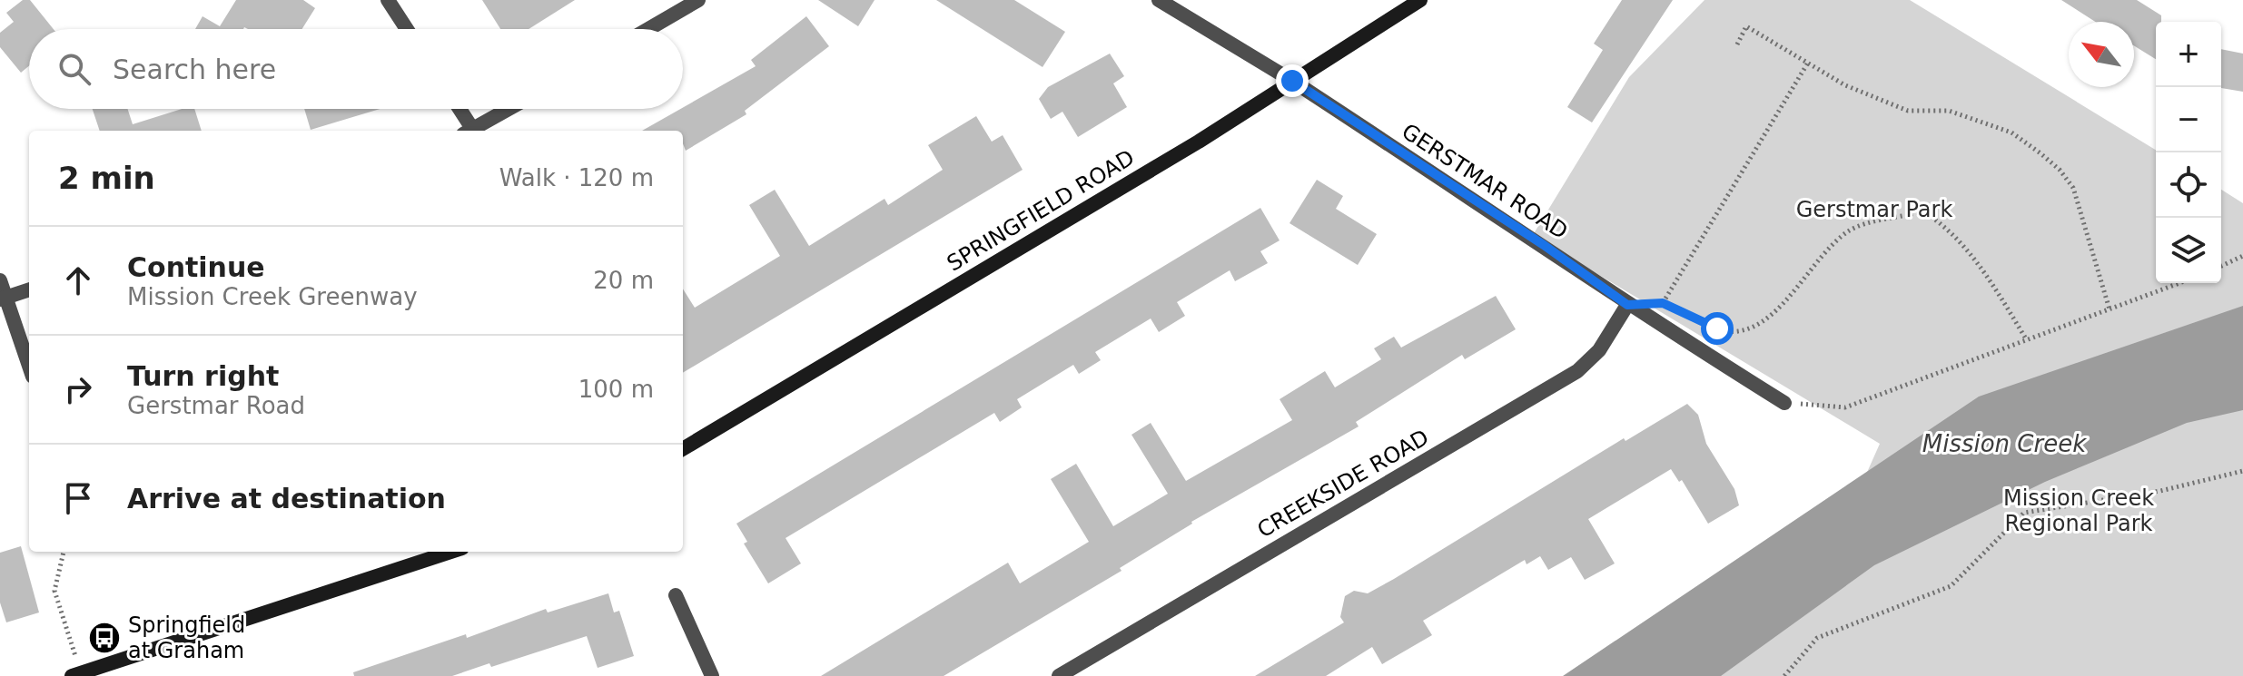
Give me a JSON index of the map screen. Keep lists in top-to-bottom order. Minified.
{"streets":{"main road":["SPRINGFIELD ROAD"],"street":["GERSTMAR ROAD","CREEKSIDE ROAD"]},"crossings":[["GERSTMAR ROAD","SPRINGFIELD ROAD"],["GERSTMAR ROAD","CREEKSIDE ROAD"]],"water":["Mission Creek"],"parks":["Gerstmar Park","Mission Creek Regional Park"],"places":{"bus stop":["Springfield at Graham"]},"north":"top left","page":{"map_buttons":["+","−"],"search":"Search here","heading":["2 min","Walk · 120 m"],"list":[["Continue","Mission Creek Greenway","20 m"],["Turn right","Gerstmar Road","100 m"],"Arrive at destination"]}}
